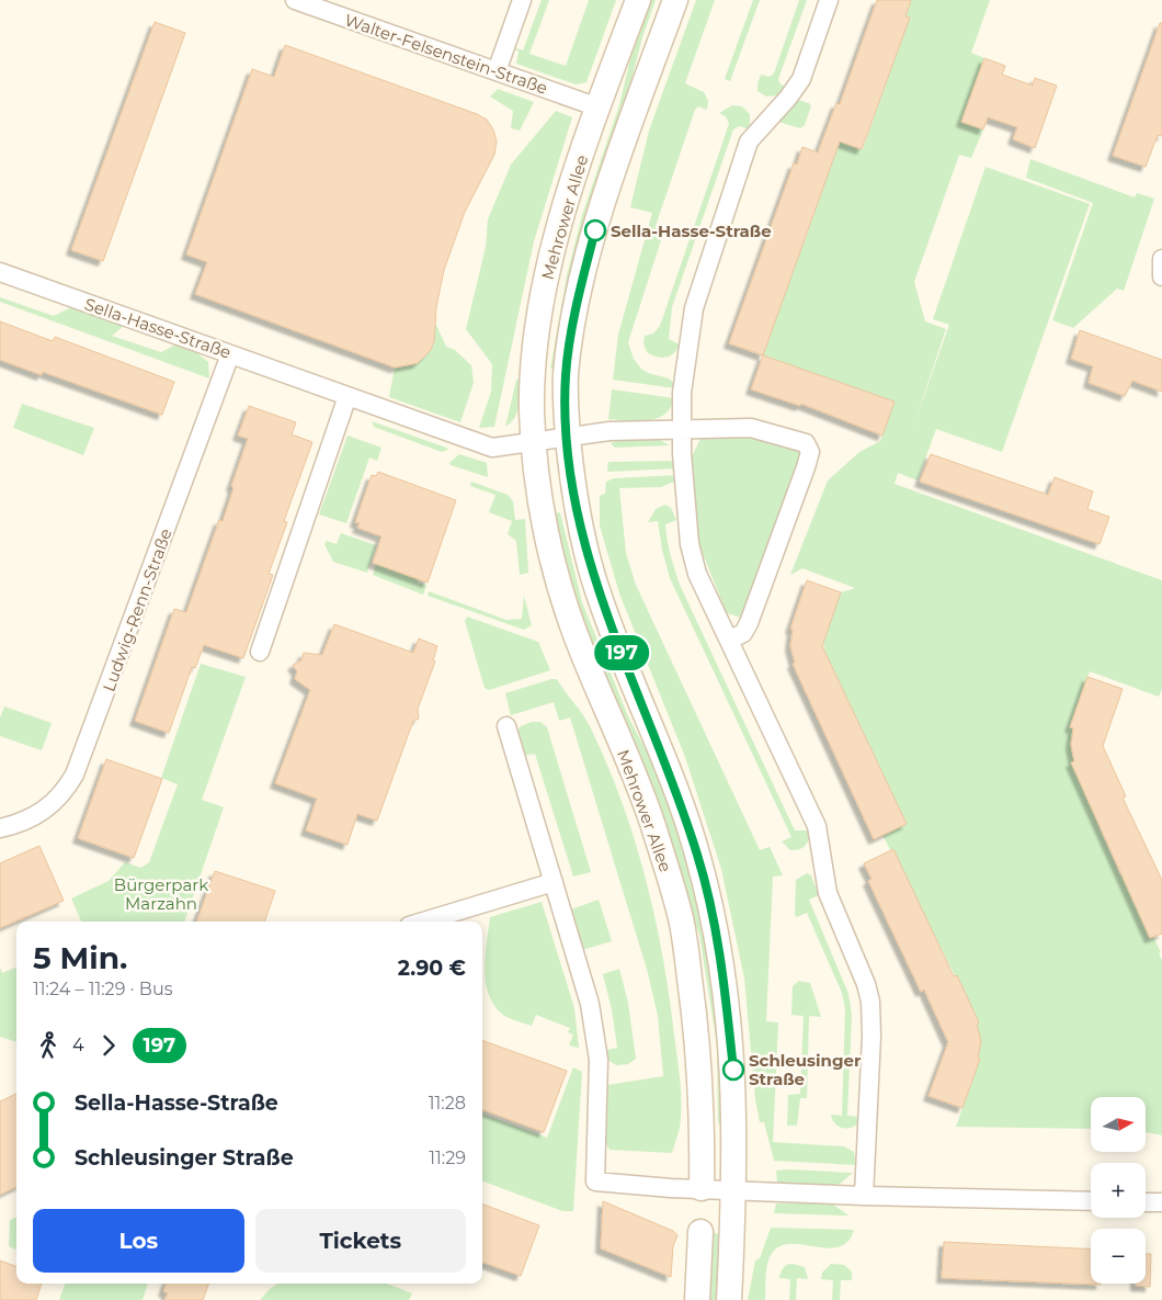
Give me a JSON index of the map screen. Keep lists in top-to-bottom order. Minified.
{"streets":{"main road":["Mehrower Allee"],"street":["Walter-Felsenstein-Straße","Sella-Hasse-Straße","Ludwig-Renn-Straße"]},"crossings":[["Walter-Felsenstein-Straße","Mehrower Allee"],["Mehrower Allee","Sella-Hasse-Straße"],["Sella-Hasse-Straße","Ludwig-Renn-Straße"]],"parks":["Bürgerpark Marzahn"],"places":["Sella-Hasse-Straße","Schleusinger Straße"],"lines":["bus line 197"],"north":"right","page":{"on_map":"197","heading":["5 Min.","11:24 – 11:29 · Bus","2.90 €"],"legs":["4","197"],"list":[{"name":"Sella-Hasse-Straße","value":"11:28"},{"name":"Schleusinger Straße","value":"11:29"}],"map_buttons":["+","−"],"buttons":["Los","Tickets"]}}
